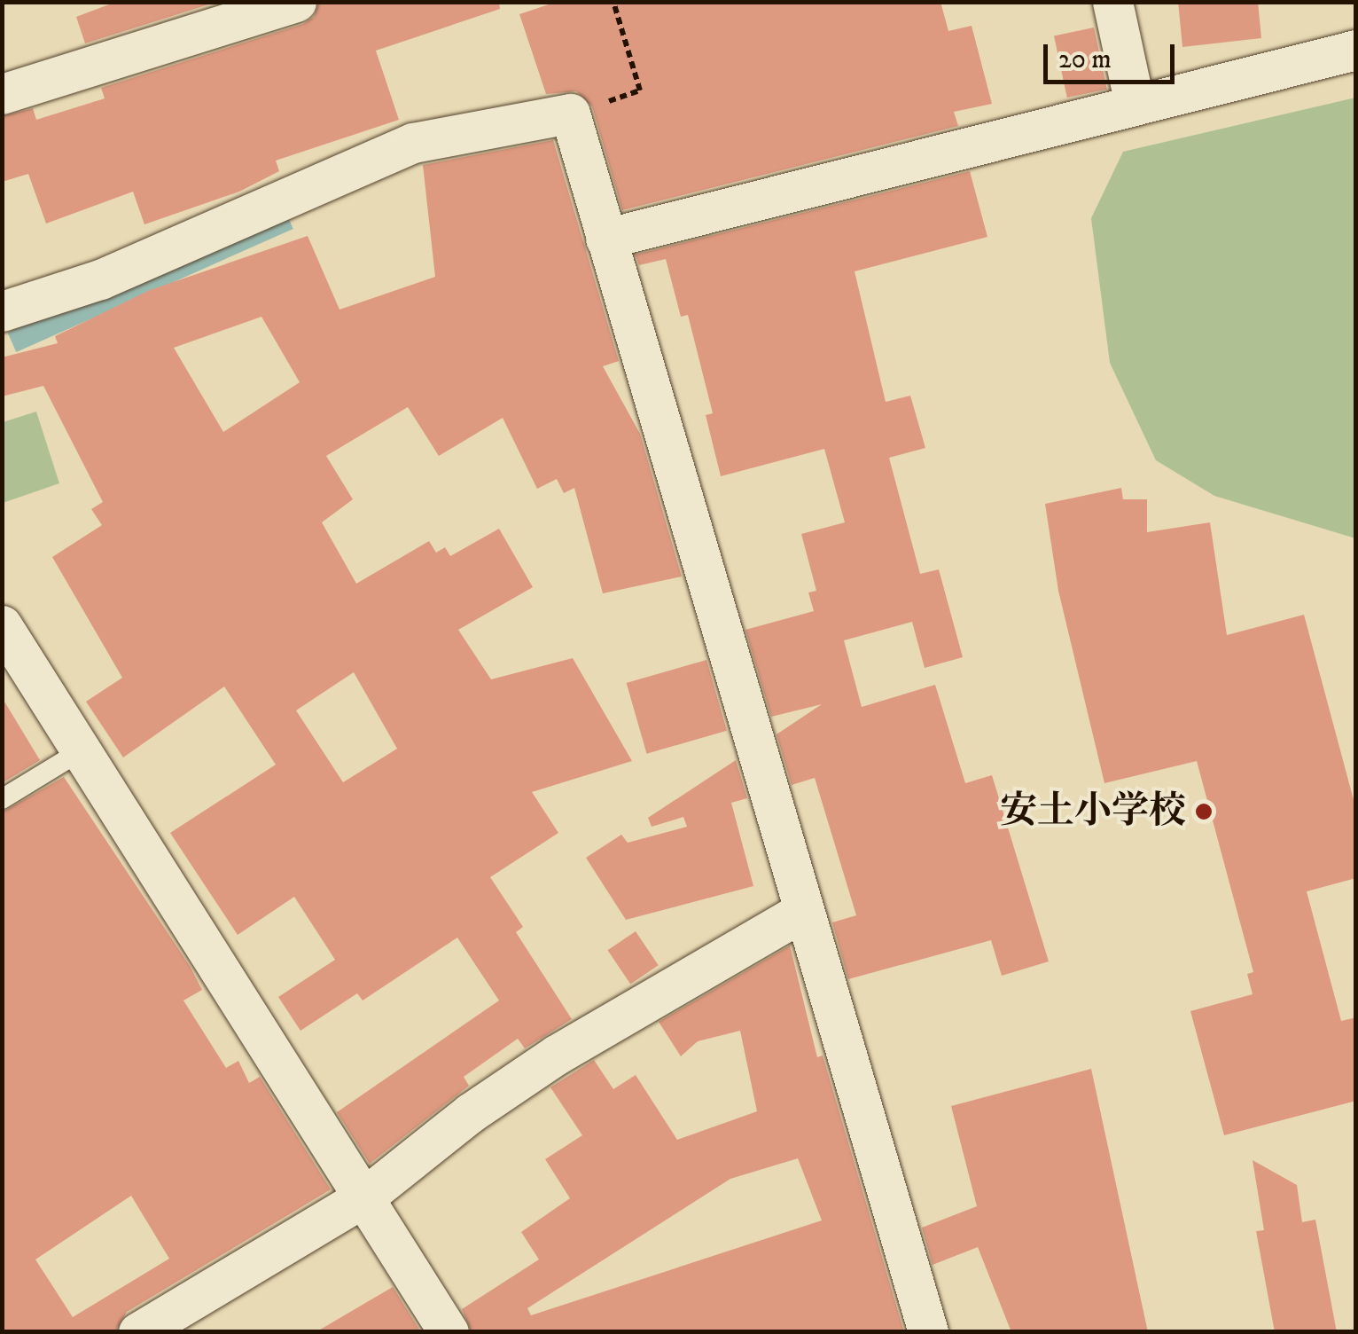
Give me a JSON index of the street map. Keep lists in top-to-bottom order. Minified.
{"places":["安土小学校"],"scale_bar":"20 m"}
